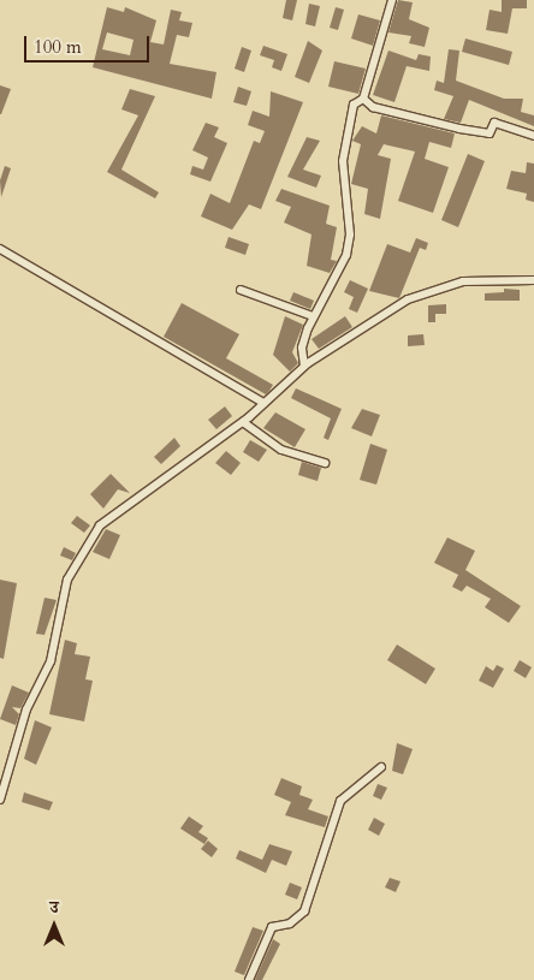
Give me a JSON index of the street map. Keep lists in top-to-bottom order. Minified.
{"scale_bar":"100 m","north":"top"}
